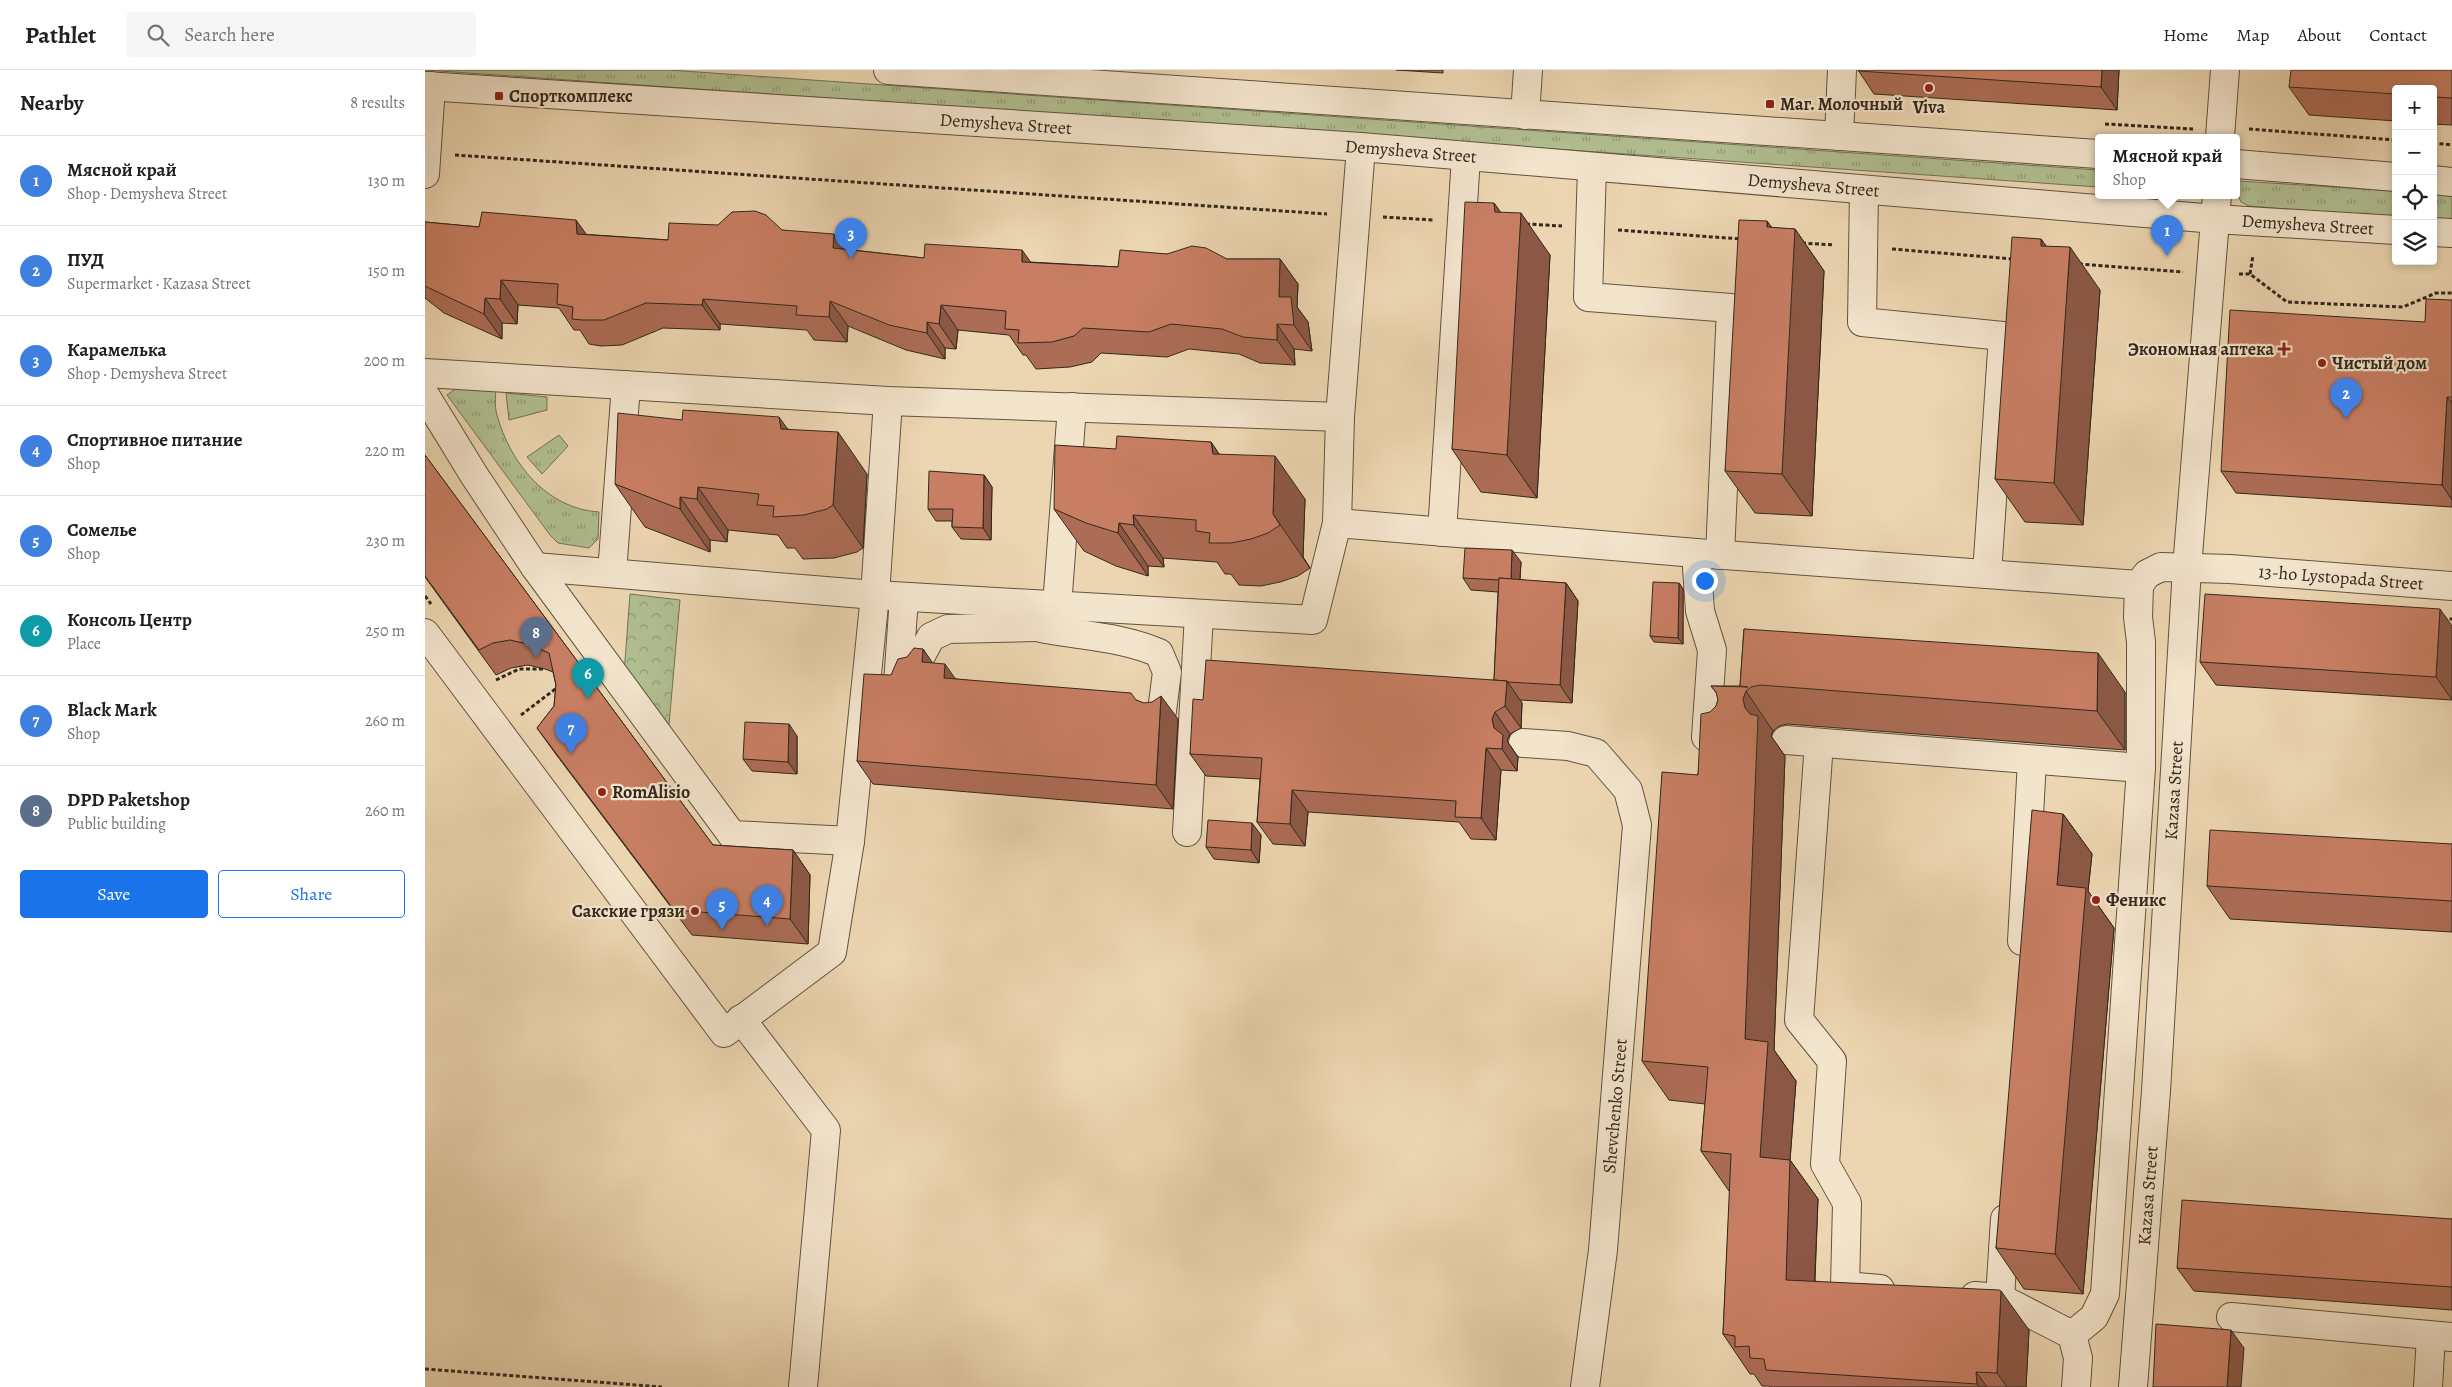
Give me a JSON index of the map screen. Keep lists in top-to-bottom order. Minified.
{"streets":{"street":["Demysheva Street","13-ho Lystopada Street","Kazasa Street","Shevchenko Street"]},"crossings":[["Demysheva Street","Kazasa Street"],["13-ho Lystopada Street","Kazasa Street"]],"places":{"other":["Viva","Чистый дом","RomAlisio","Феникс","Сакские грязи"],"transit":["Спорткомплекс","Маг. Молочный"],"health":["Экономная аптека"]},"page":{"header":"Pathlet","search":"Search here","nav":["Home","Map","About","Contact"],"heading":["Nearby","8 results"],"map_buttons":["+","−"],"popup":["Мясной край","Shop"],"list":[{"mark":"1","name":"Мясной край","note":"Shop · Demysheva Street","value":"130 m"},{"mark":"2","name":"ПУД","note":"Supermarket · Kazasa Street","value":"150 m"},{"mark":"3","name":"Карамелька","note":"Shop · Demysheva Street","value":"200 m"},{"mark":"4","name":"Спортивное питание","note":"Shop","value":"220 m"},{"mark":"5","name":"Сомелье","note":"Shop","value":"230 m"},{"mark":"6","name":"Консоль Центр","note":"Place","value":"250 m"},{"mark":"7","name":"Black Mark","note":"Shop","value":"260 m"},{"mark":"8","name":"DPD Paketshop","note":"Public building","value":"260 m"}],"pins":["1","3","2","8","6","7","4","5"],"buttons":["Save","Share"]}}
